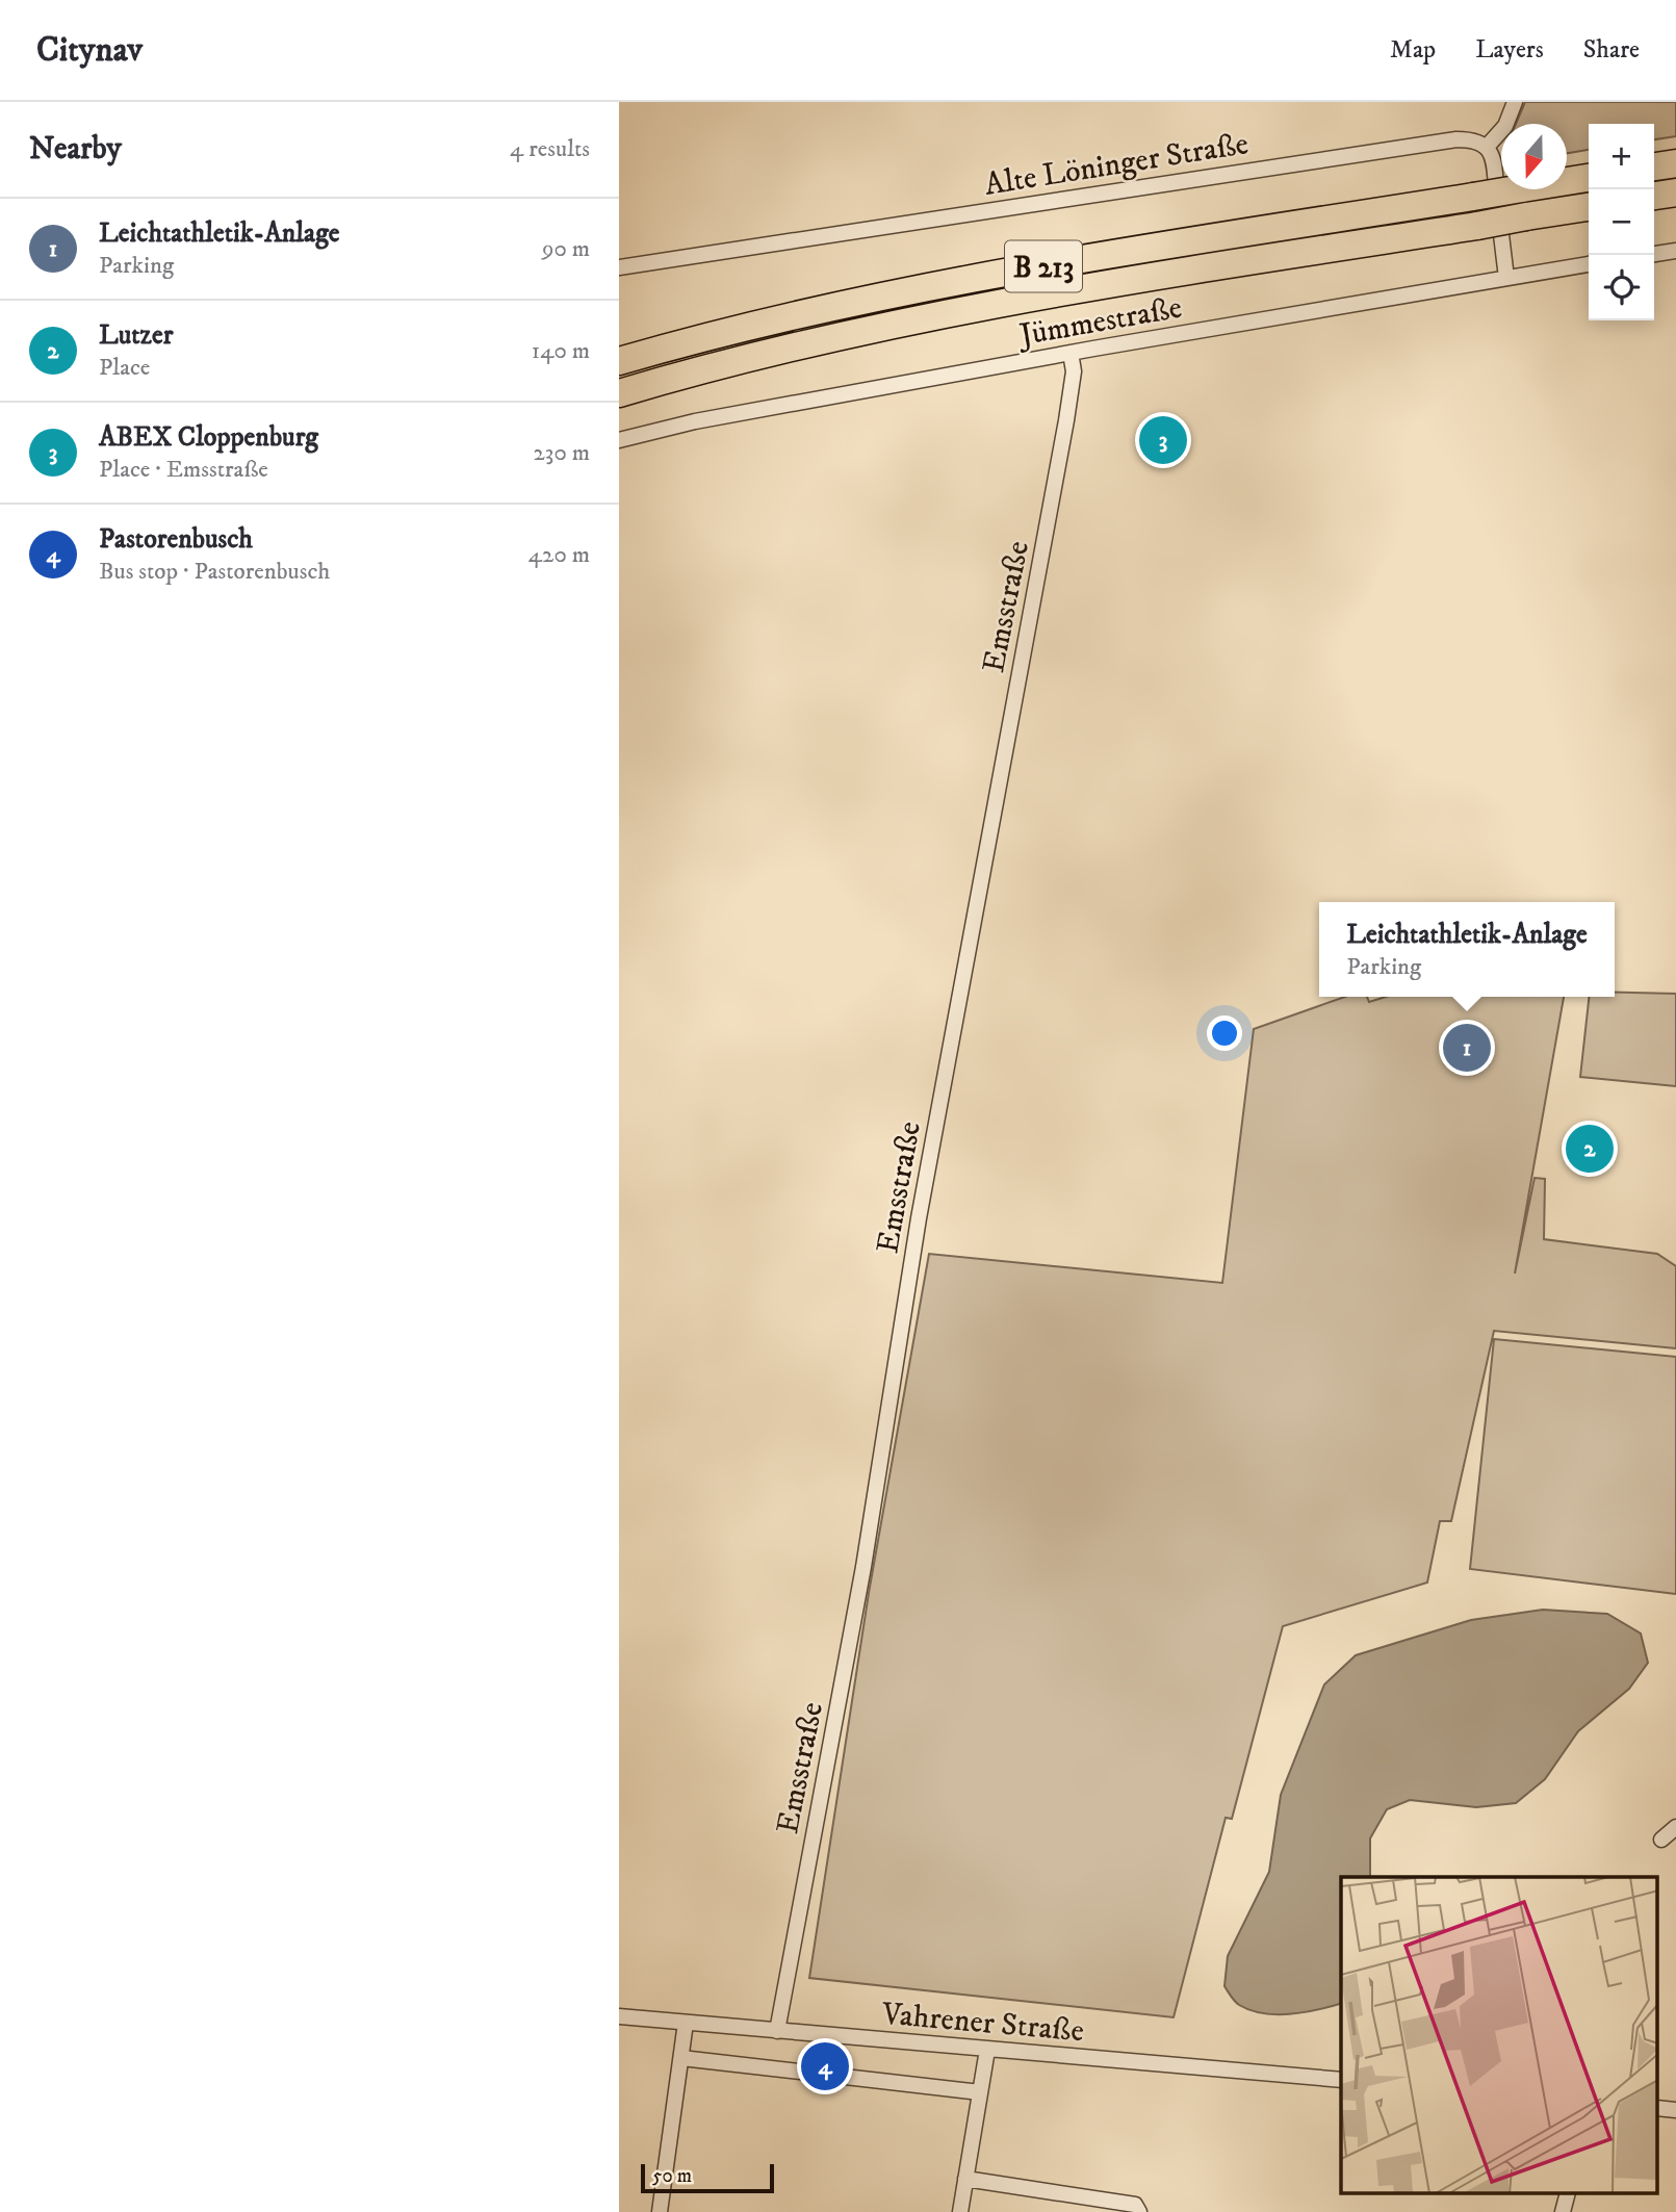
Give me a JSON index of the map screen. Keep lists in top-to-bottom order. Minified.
{"streets":{"highway":["B 213"],"street":["Alte Löninger Straße","Jümmestraße","Emsstraße","Vahrener Straße"]},"crossings":[["Jümmestraße","Emsstraße"],["Emsstraße","Vahrener Straße"]],"scale_bar":"50 m","north":"bottom","page":{"header":"Citynav","nav":["Map","Layers","Share"],"heading":["Nearby","4 results"],"map_buttons":["+","−"],"list":[{"mark":"1","name":"Leichtathletik-Anlage","note":"Parking","value":"90 m"},{"mark":"2","name":"Lutzer","note":"Place","value":"140 m"},{"mark":"3","name":"ABEX Cloppenburg","note":"Place · Emsstraße","value":"230 m"},{"mark":"4","name":"Pastorenbusch","note":"Bus stop · Pastorenbusch","value":"420 m"}],"pins":["3","1","2","4"],"popup":["Leichtathletik-Anlage","Parking"],"scale":"50 m"}}
